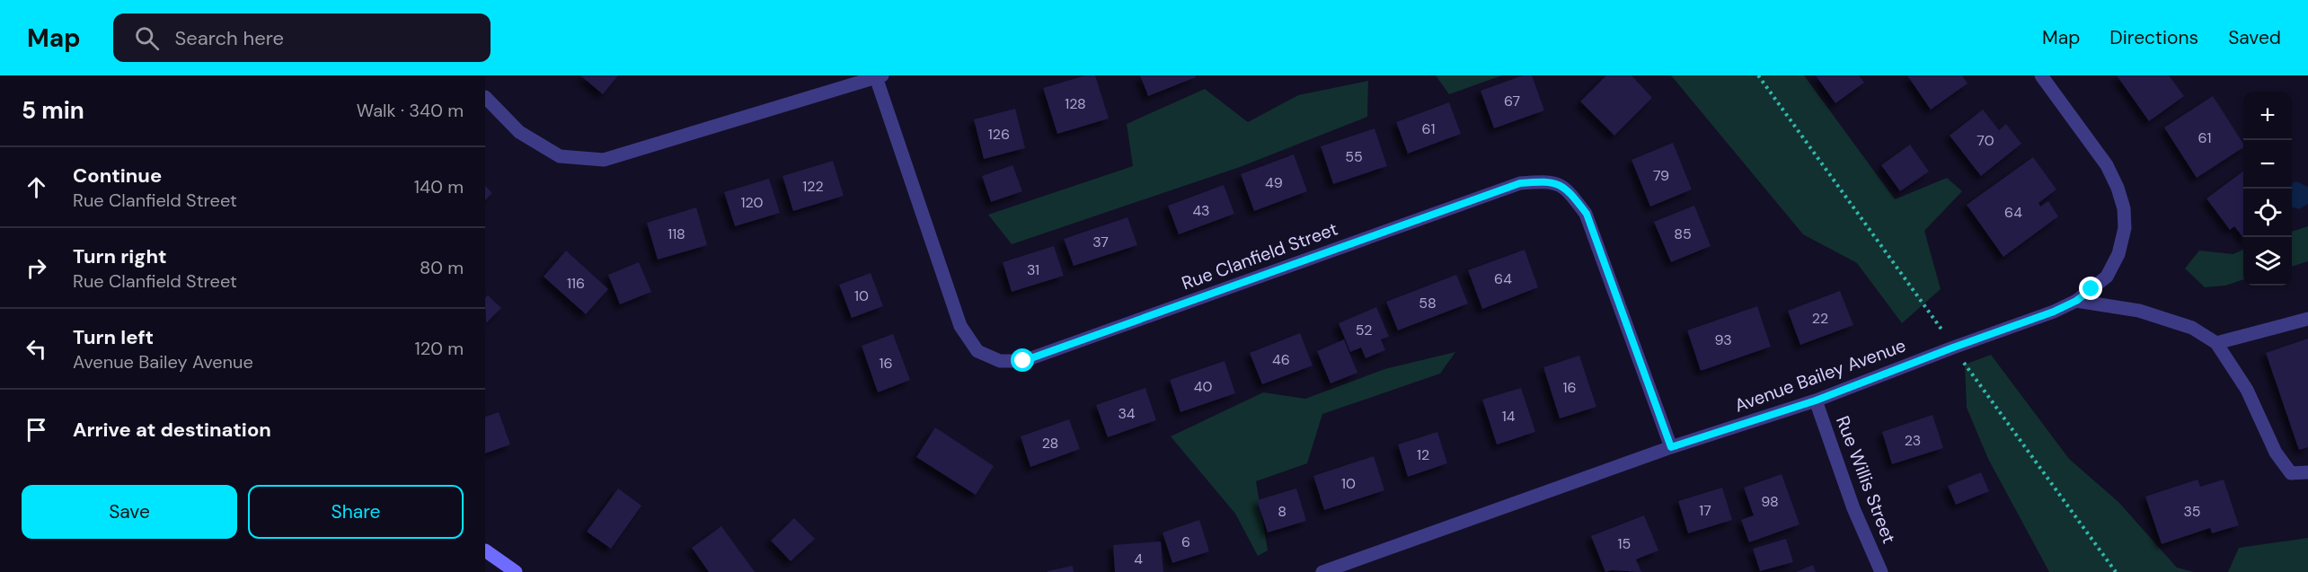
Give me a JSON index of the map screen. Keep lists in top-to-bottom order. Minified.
{"streets":{"street":["Rue Clanfield Street","Avenue Bailey Avenue","Rue Willis Street"]},"crossings":[["Rue Clanfield Street","Avenue Bailey Avenue"],["Avenue Bailey Avenue","Rue Willis Street"]],"house_numbers":["67","128","61","126","61","70","55","79","49","122","120","43","64","118","85","37","31","64","116","10","58","22","52","93","46","16","40","16","34","14","23","28","12","10","98","17","8","35","6","15","4"],"page":{"header":"Map","search":"Search here","nav":["Map","Directions","Saved"],"heading":["5 min","Walk · 340 m"],"map_buttons":["+","−"],"list":[["Continue","Rue Clanfield Street","140 m"],["Turn right","Rue Clanfield Street","80 m"],["Turn left","Avenue Bailey Avenue","120 m"],"Arrive at destination"],"buttons":["Save","Share"]}}
